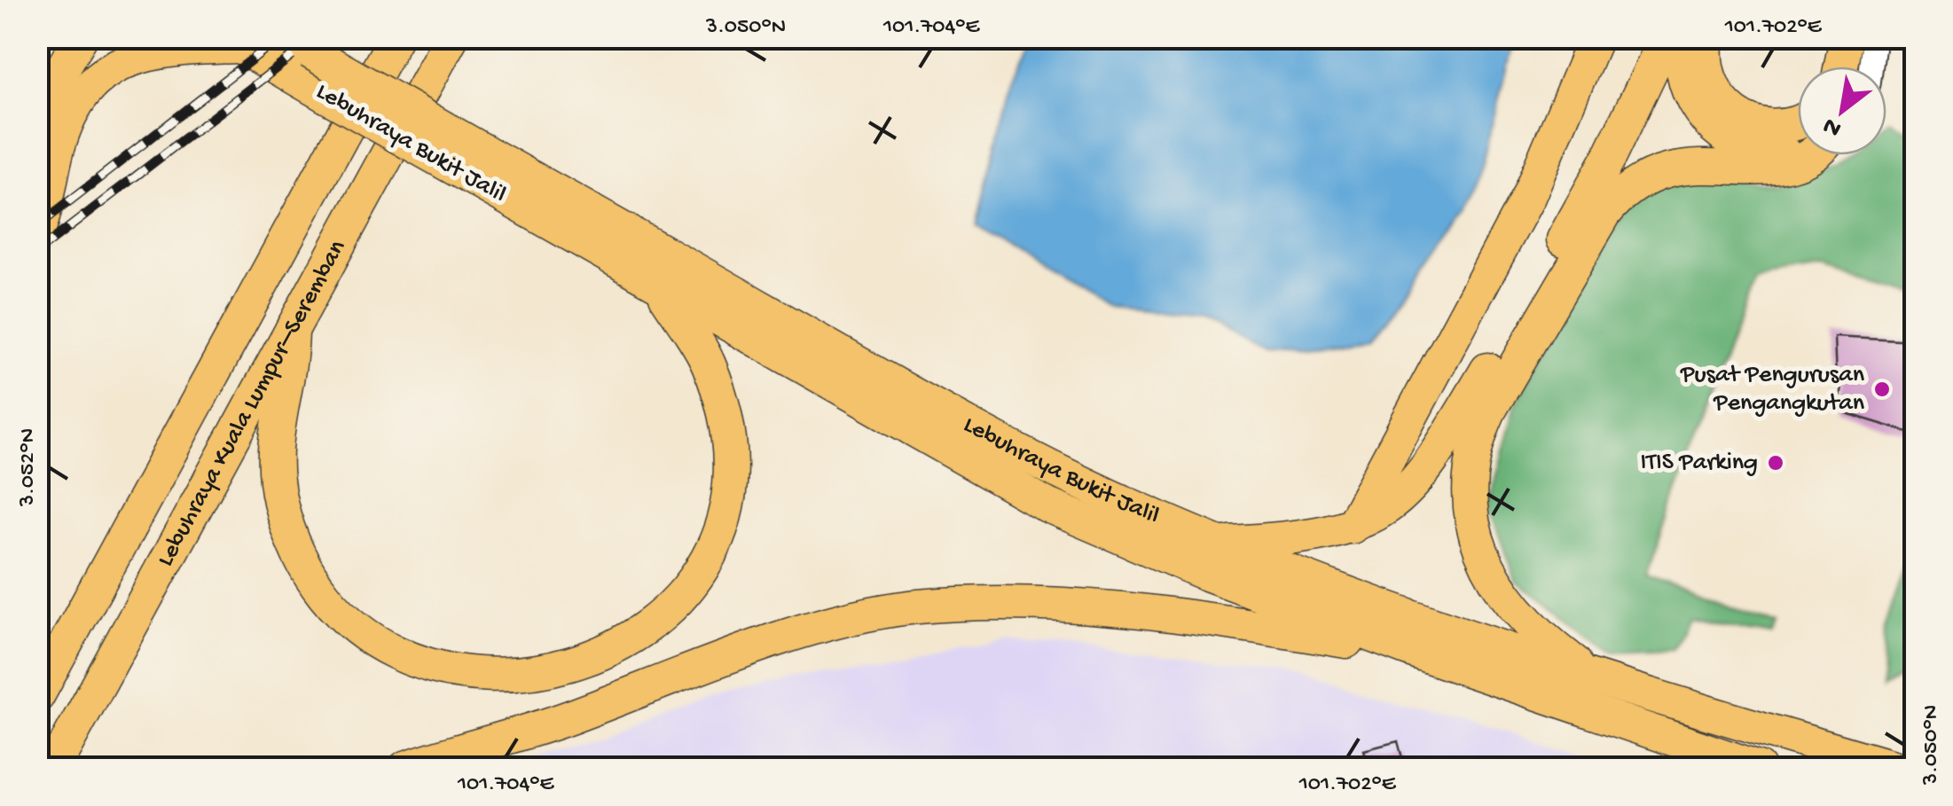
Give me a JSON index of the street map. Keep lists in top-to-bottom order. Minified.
{"streets":{"highway":["Lebuhraya Bukit Jalil","Lebuhraya Kuala Lumpur–Seremban"]},"places":["Pusat Pengurusan Pengangkutan","ITIS Parking"],"north":"bottom left","coordinates":["3.050°N","101.704°E","101.702°E","3.052°N"]}
